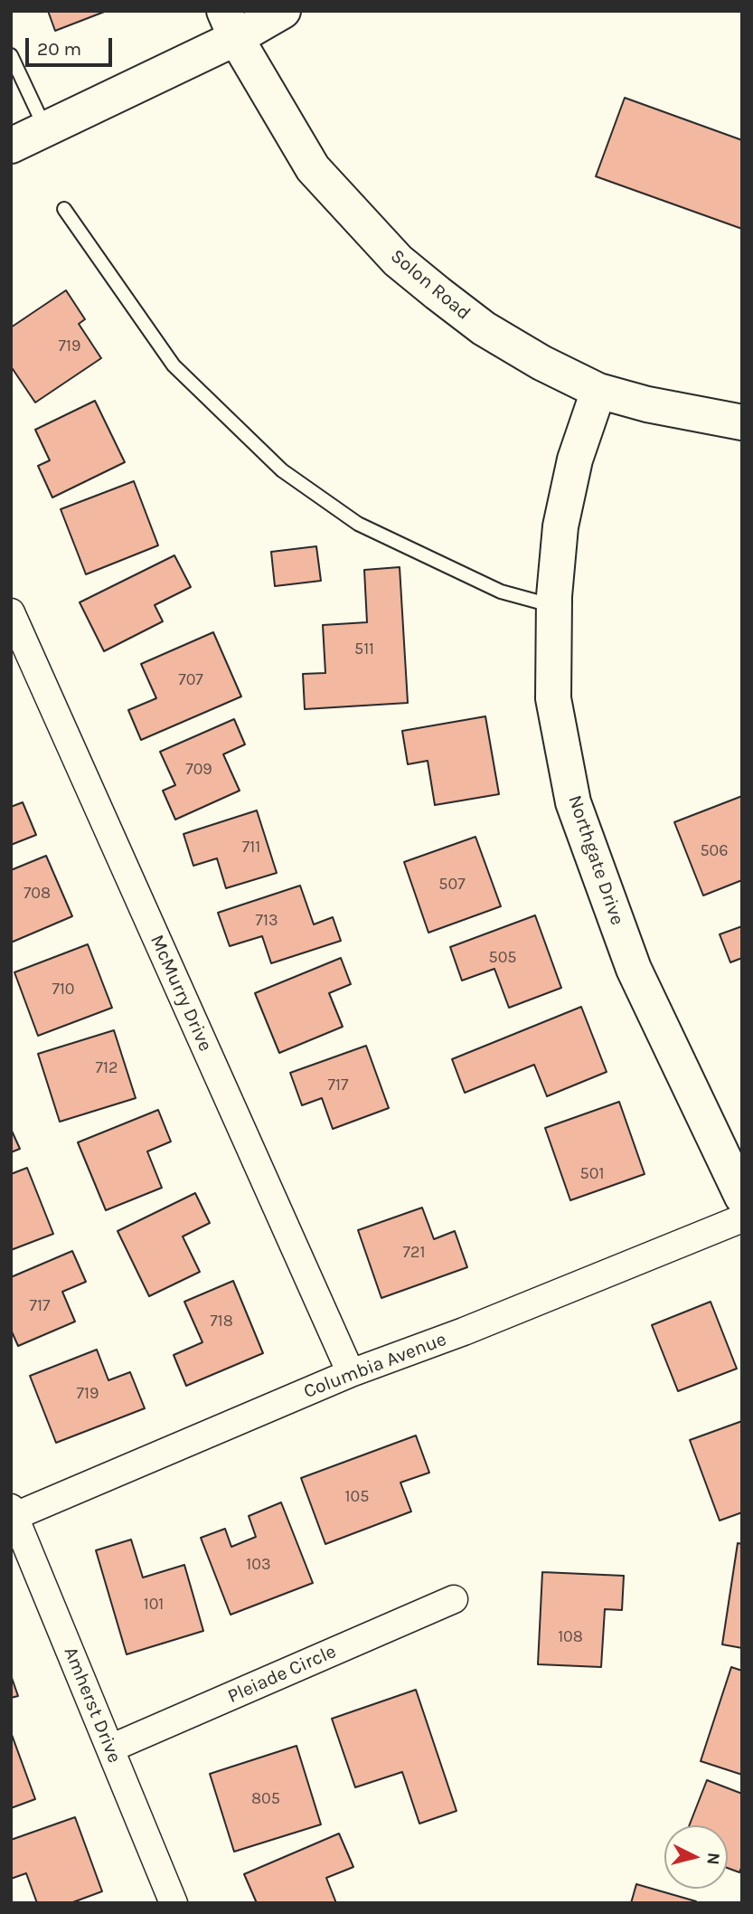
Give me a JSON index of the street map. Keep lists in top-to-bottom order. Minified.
{"streets":{"street":["Solon Road","Northgate Drive","McMurry Drive","Columbia Avenue","Pleiade Circle","Amherst Drive"]},"crossings":[["Solon Road","Northgate Drive"],["McMurry Drive","Columbia Avenue"],["Columbia Avenue","Amherst Drive"],["Pleiade Circle","Amherst Drive"]],"house_numbers":["719","511","707","709","711","506","507","708","713","505","710","712","717","501","721","717","718","719","105","103","101","108","805"],"scale_bar":"20 m","north":"right"}
